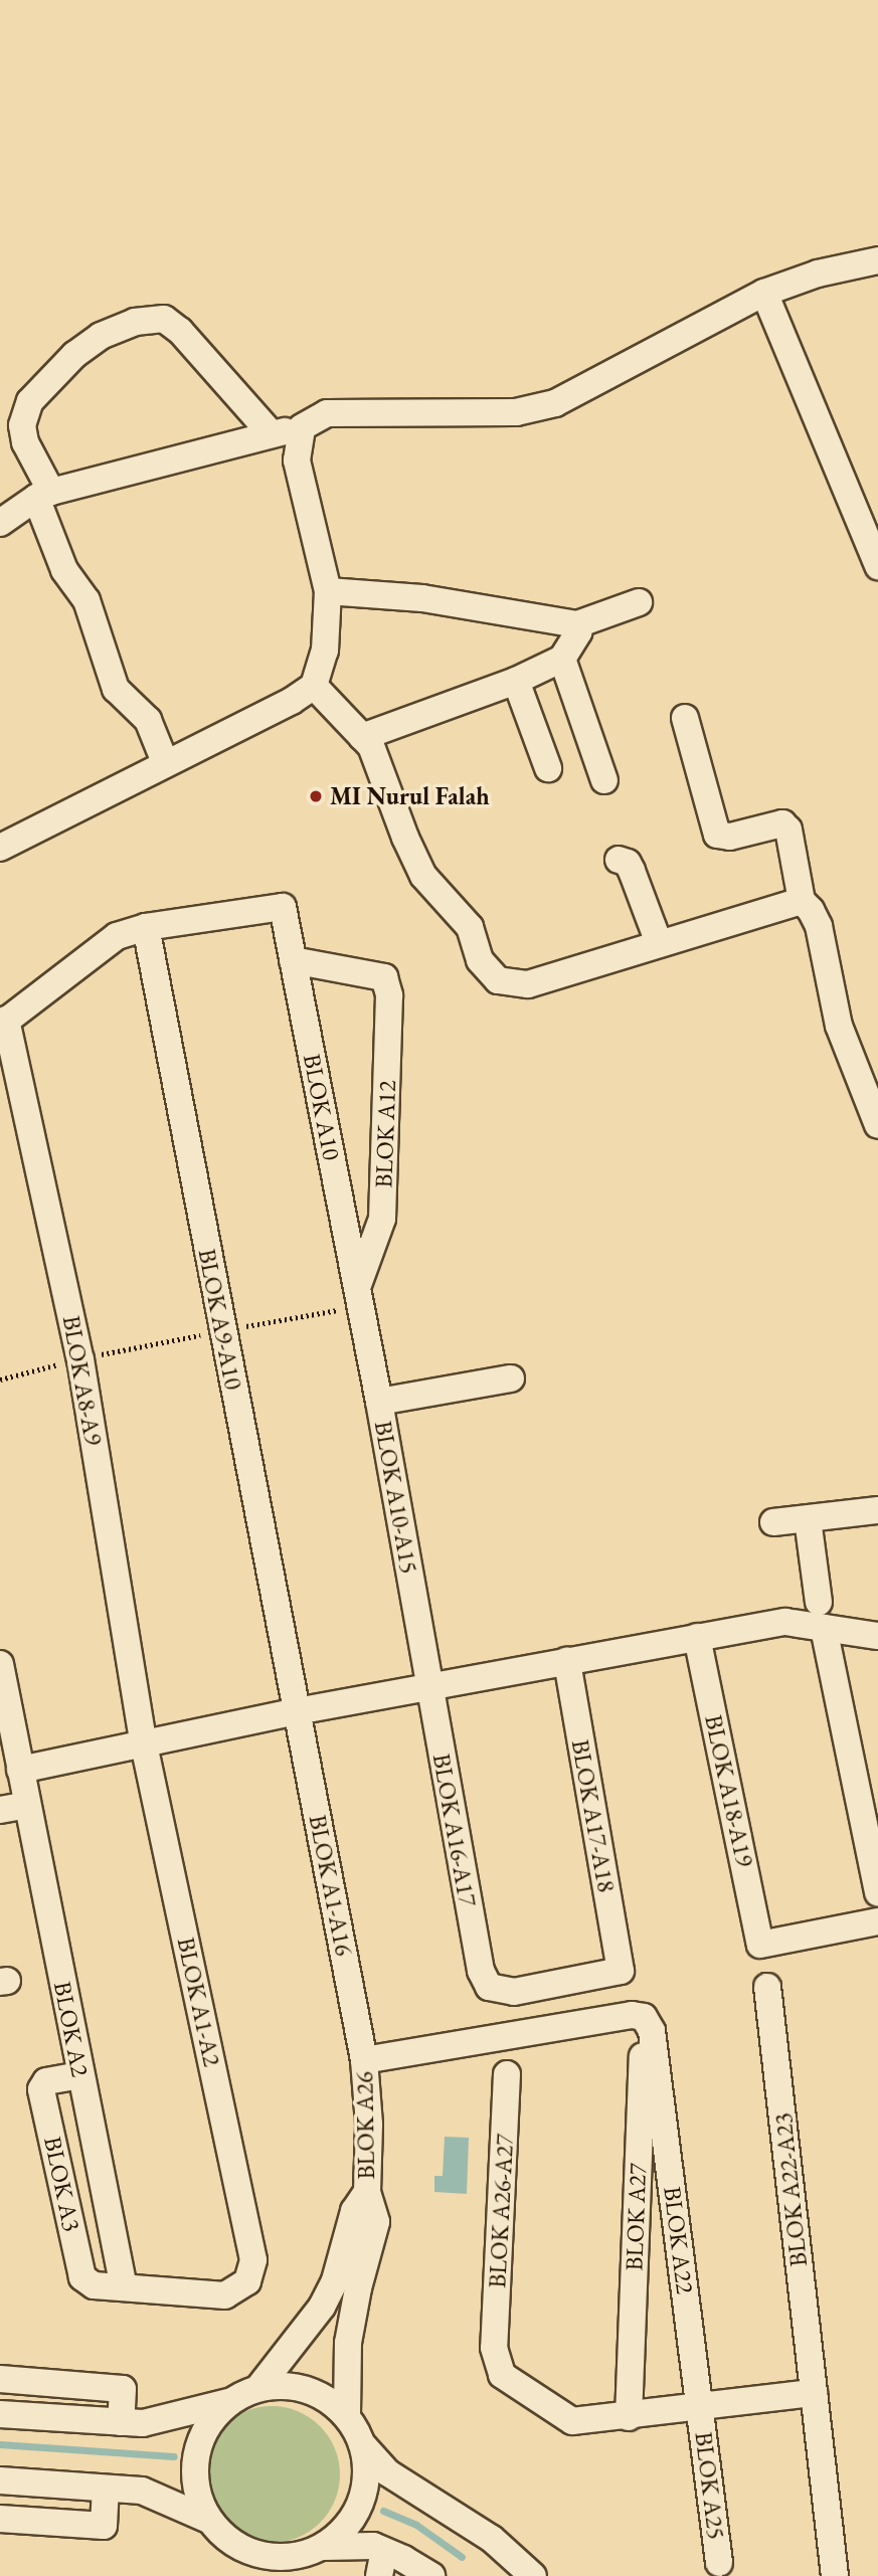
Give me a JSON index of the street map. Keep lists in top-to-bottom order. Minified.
{"streets":{"street":["BLOK A10","BLOK A12","BLOK A9-A10","BLOK A8-A9","BLOK A10-A15","BLOK A18-A19","BLOK A17-A18","BLOK A16-A17","BLOK A1-A16","BLOK A1-A2","BLOK A2","BLOK A26","BLOK A3","BLOK A22-A23","BLOK A26-A27","BLOK A27","BLOK A22","BLOK A25"]},"crossings":[["BLOK A10","BLOK A12"],["BLOK A10","BLOK A9-A10"],["BLOK A10","BLOK A10-A15"],["BLOK A12","BLOK A10-A15"],["BLOK A9-A10","BLOK A1-A16"],["BLOK A8-A9","BLOK A1-A2"],["BLOK A10-A15","BLOK A16-A17"],["BLOK A17-A18","BLOK A16-A17"],["BLOK A1-A16","BLOK A26"],["BLOK A1-A2","BLOK A2"],["BLOK A1-A2","BLOK A3"],["BLOK A2","BLOK A3"],["BLOK A26-A27","BLOK A27"],["BLOK A27","BLOK A22"],["BLOK A22","BLOK A25"]],"places":["MI Nurul Falah"]}
